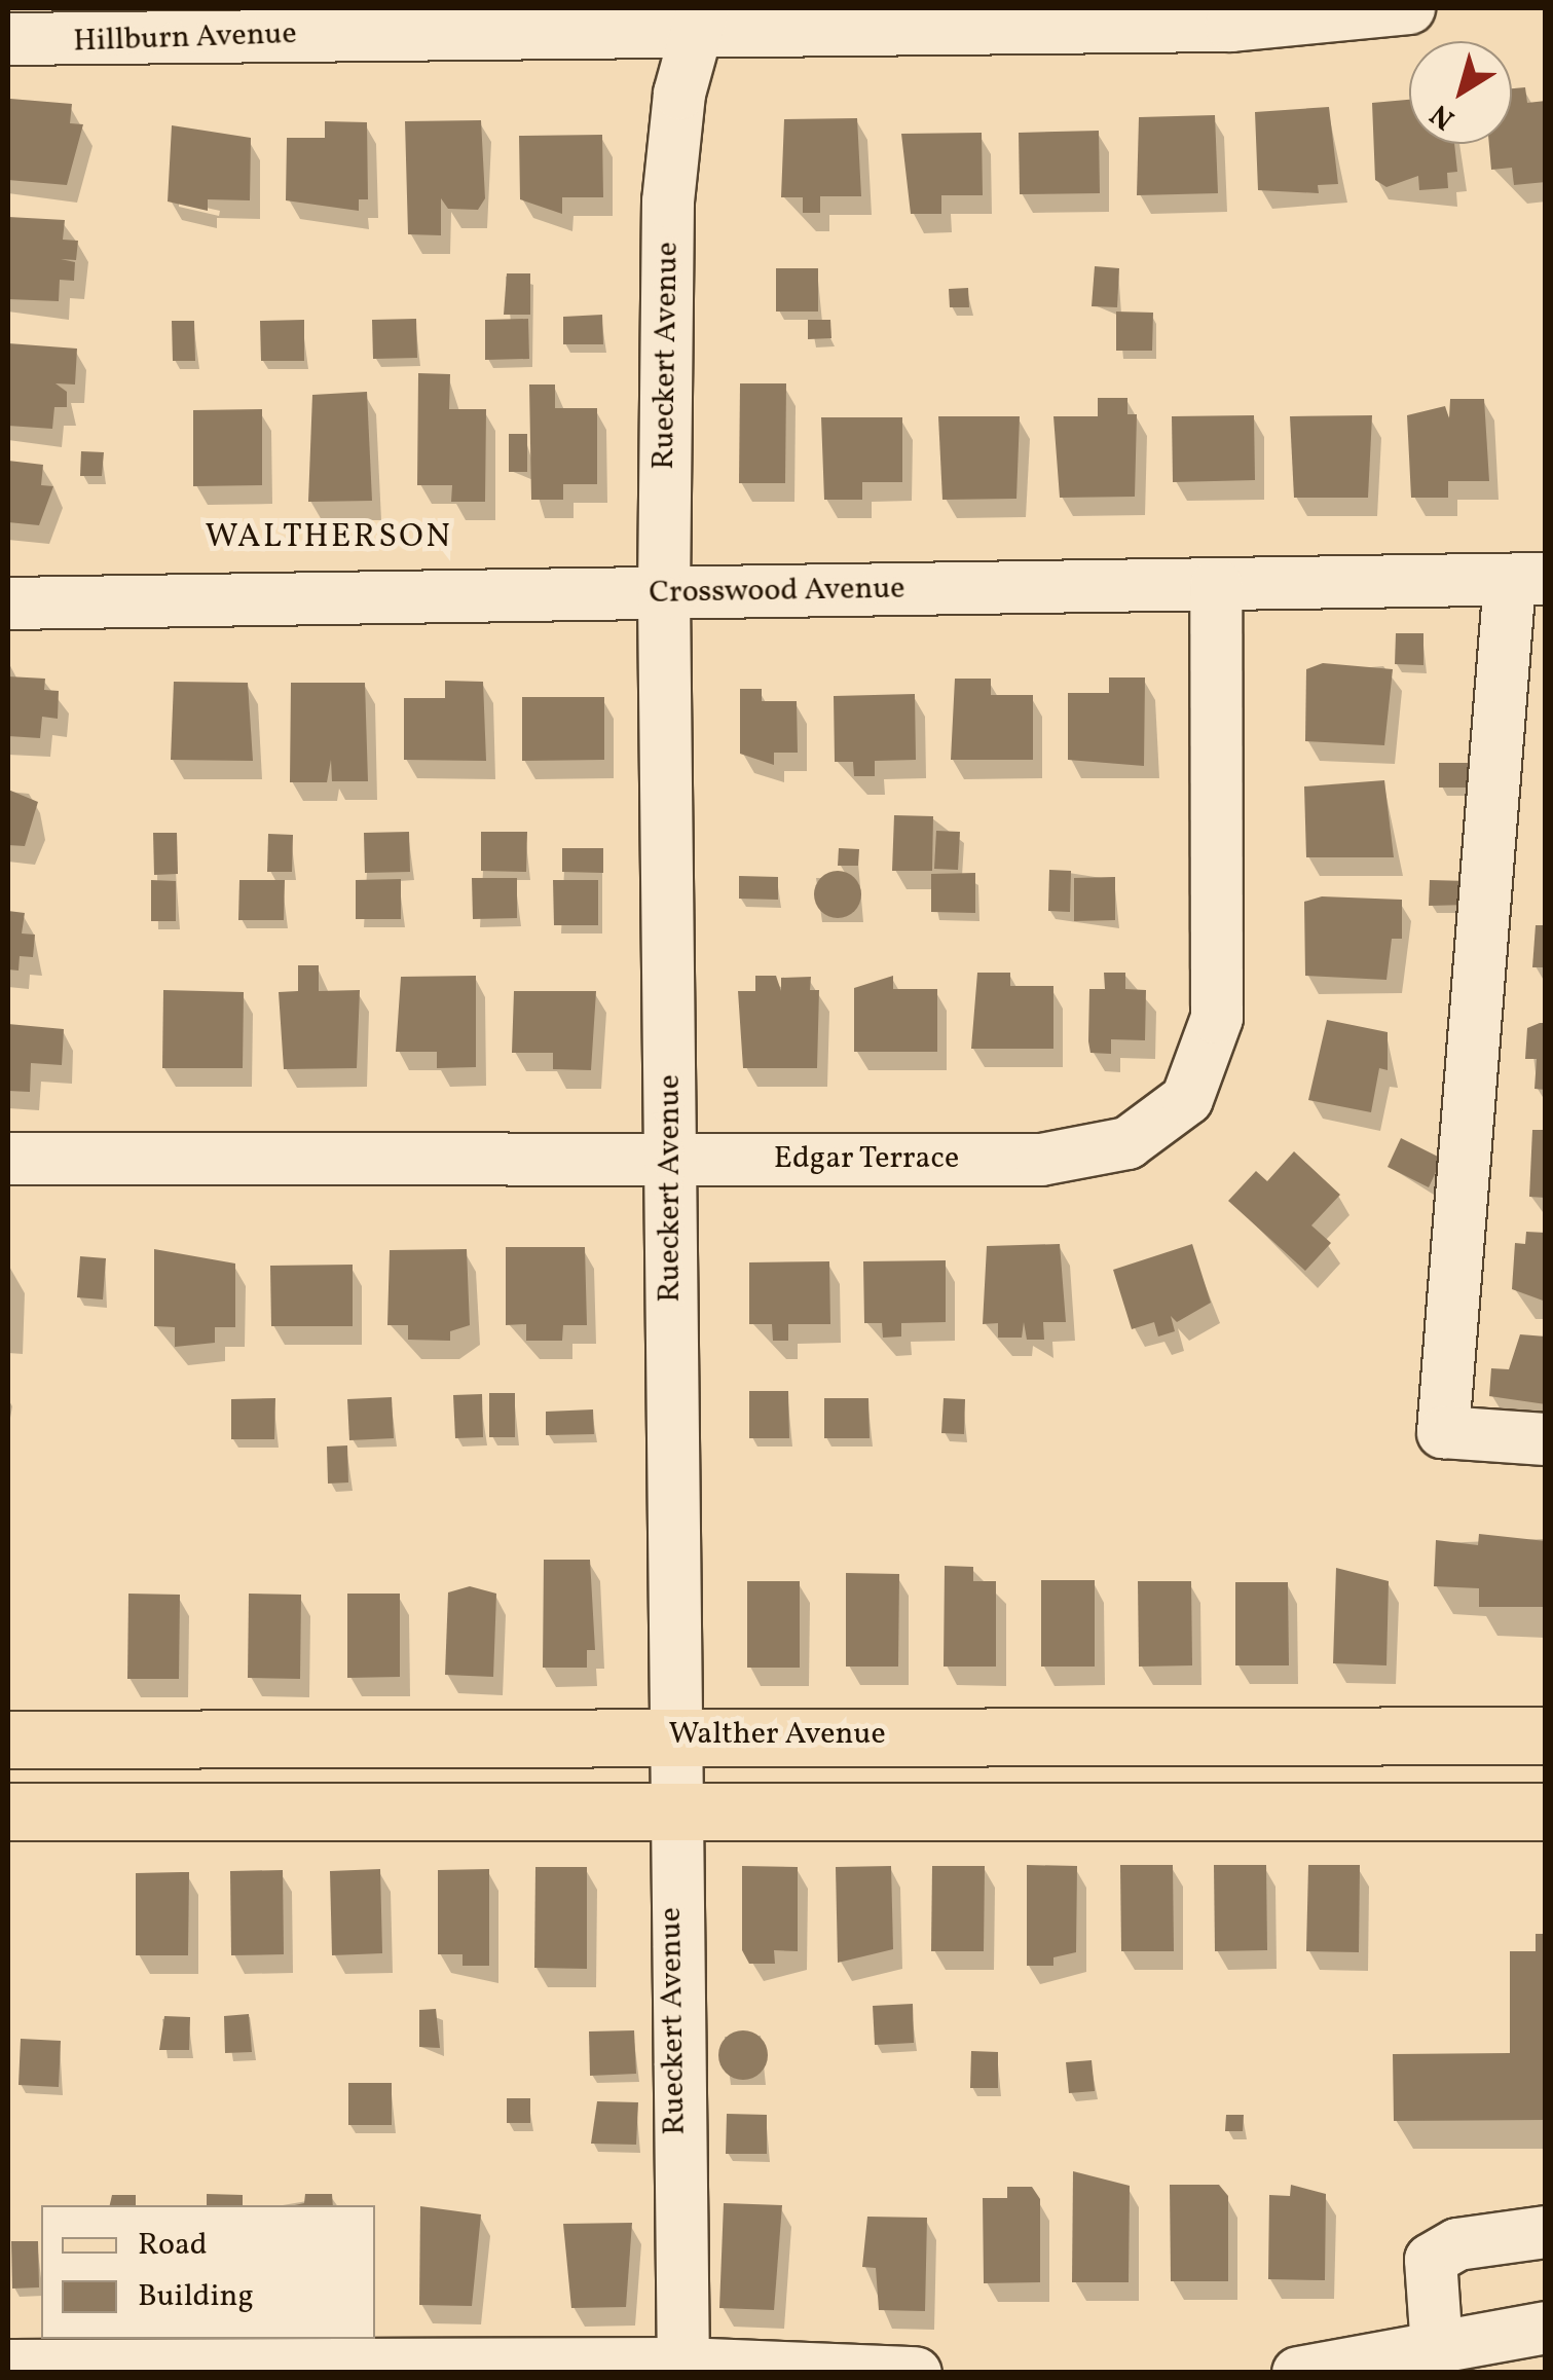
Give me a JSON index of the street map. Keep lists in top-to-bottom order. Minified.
{"streets":{"main road":["Walther Avenue"],"street":["Hillburn Avenue","Rueckert Avenue","Crosswood Avenue","Edgar Terrace"]},"crossings":[["Hillburn Avenue","Rueckert Avenue"],["Rueckert Avenue","Crosswood Avenue"],["Rueckert Avenue","Edgar Terrace"],["Rueckert Avenue","Walther Avenue"],["Crosswood Avenue","Edgar Terrace"]],"districts":["WALTHERSON"],"legend":["Road","Building"],"north":"bottom left"}
